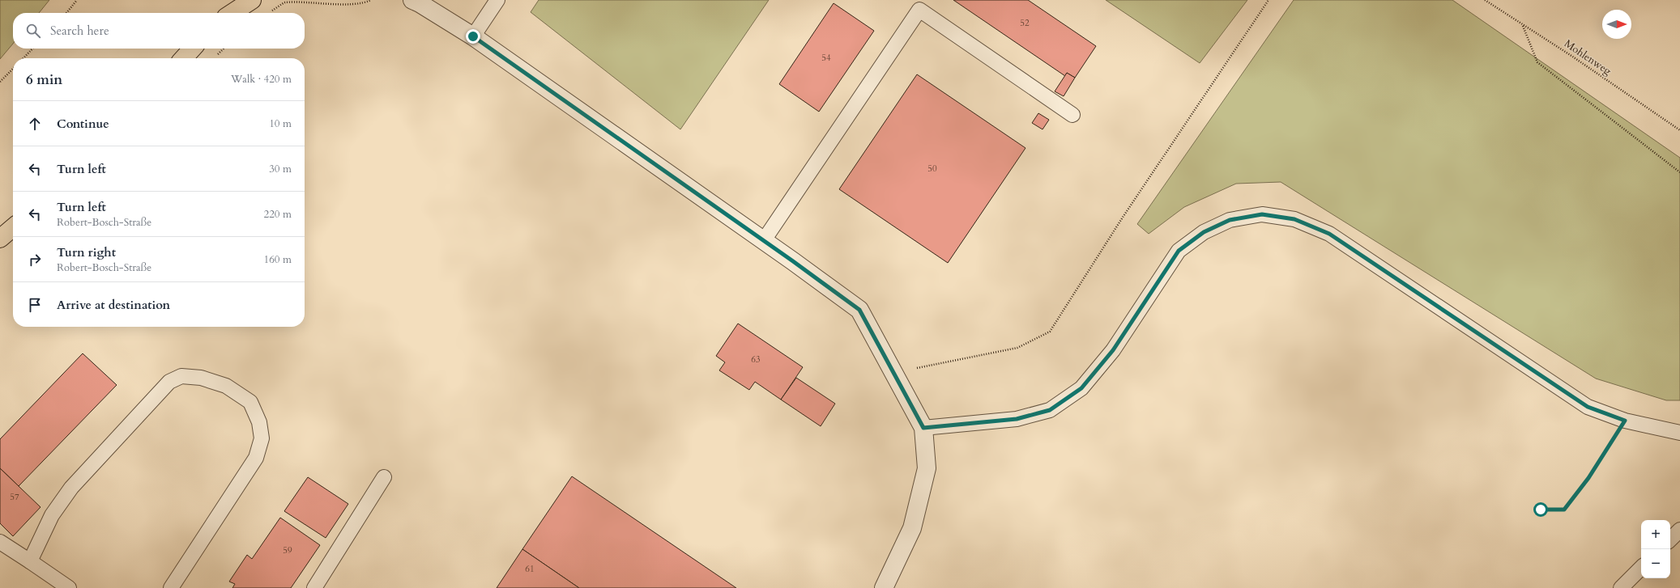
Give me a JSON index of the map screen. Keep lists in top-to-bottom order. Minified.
{"streets":{"path":["Mohlenweg"]},"house_numbers":["52","54","50","63","57","59","61"],"north":"right","page":{"search":"Search here","heading":["6 min","Walk · 420 m"],"list":[["Continue","10 m"],["Turn left","30 m"],["Turn left","Robert-Bosch-Straße","220 m"],["Turn right","Robert-Bosch-Straße","160 m"],"Arrive at destination"],"map_buttons":["+","−"]}}
